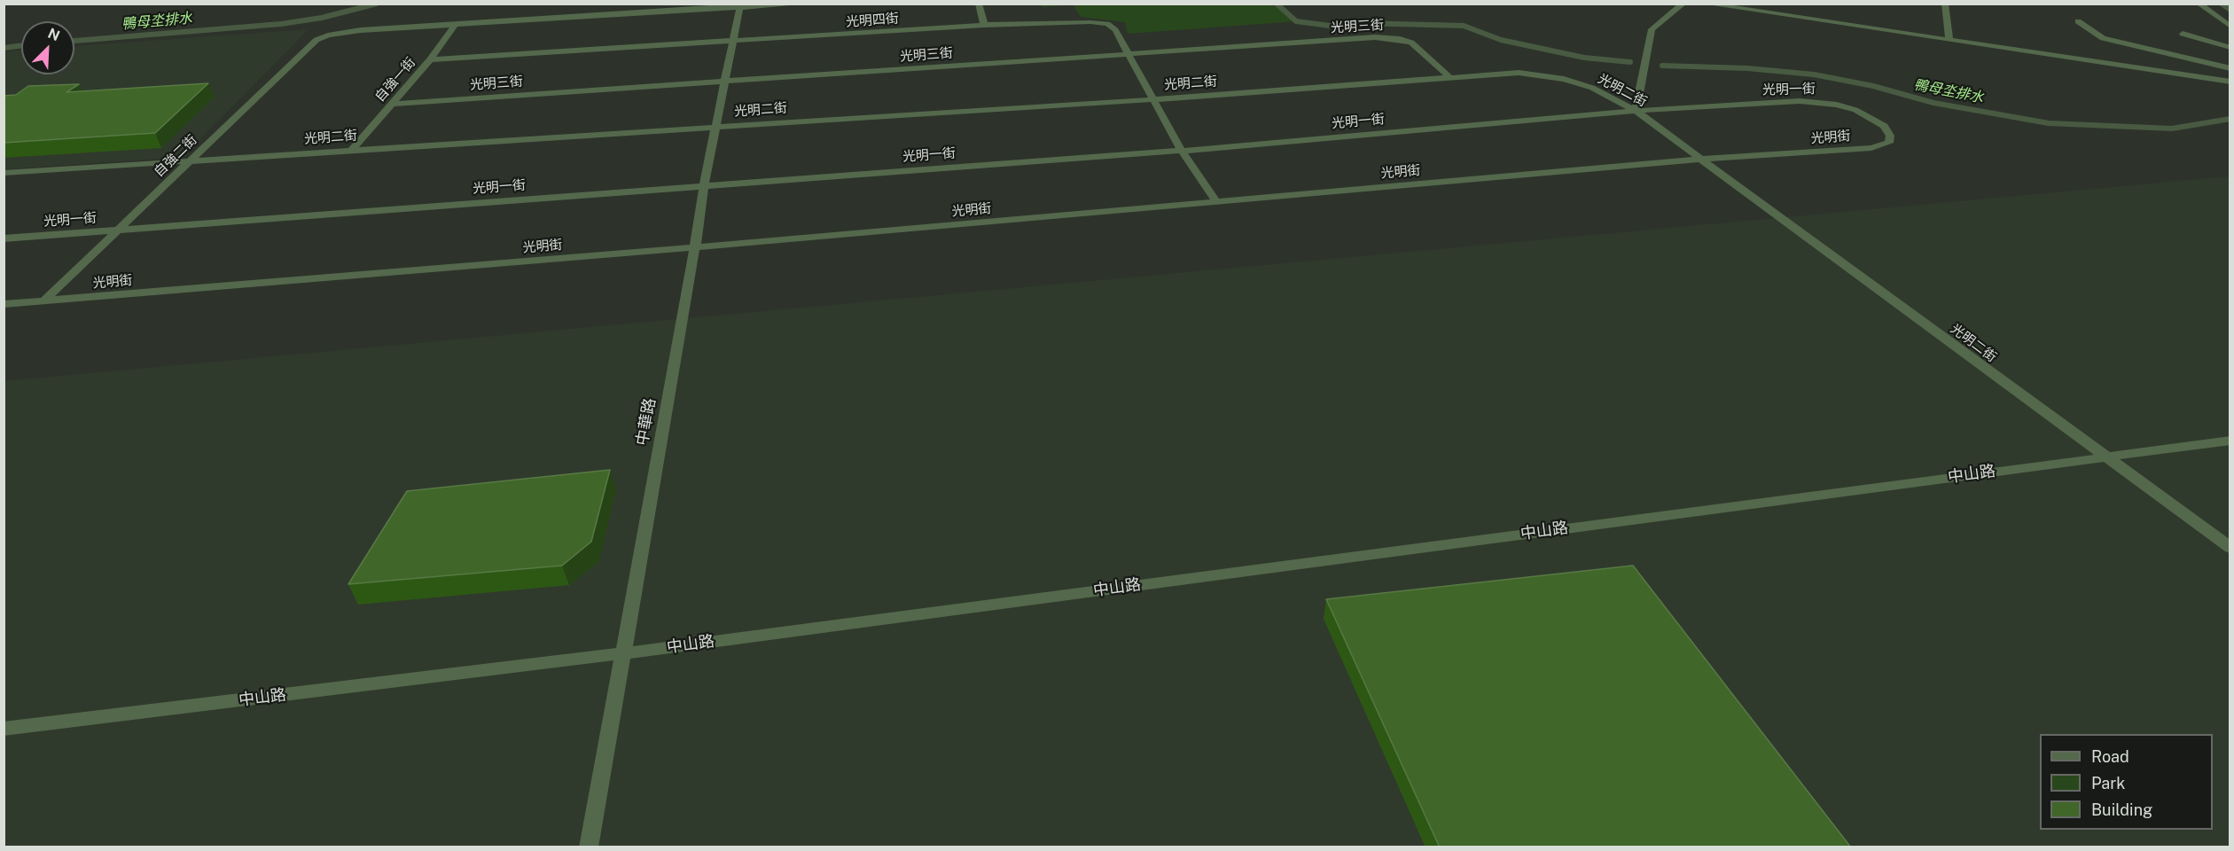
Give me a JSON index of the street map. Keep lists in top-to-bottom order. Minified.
{"streets":{"street":["光明四街","光明三街","自強一街","光明二街","光明一街","光明街","自強二街","中華路","中山路"]},"crossings":[["光明四街","光明三街"],["光明四街","自強一街"],["光明四街","光明二街"],["光明四街","光明一街"],["光明四街","光明街"],["光明四街","中華路"],["光明三街","自強一街"],["光明三街","光明二街"],["光明三街","中華路"],["自強一街","光明二街"],["自強一街","自強二街"],["光明二街","光明一街"],["光明二街","光明街"],["光明二街","自強二街"],["光明二街","中華路"],["光明二街","中山路"],["光明一街","光明街"],["光明一街","自強二街"],["光明一街","中華路"],["光明街","自強二街"],["光明街","中華路"],["中華路","中山路"]],"water":["鴨母坔排水"],"legend":["Road","Park","Building"],"north":"top right"}
